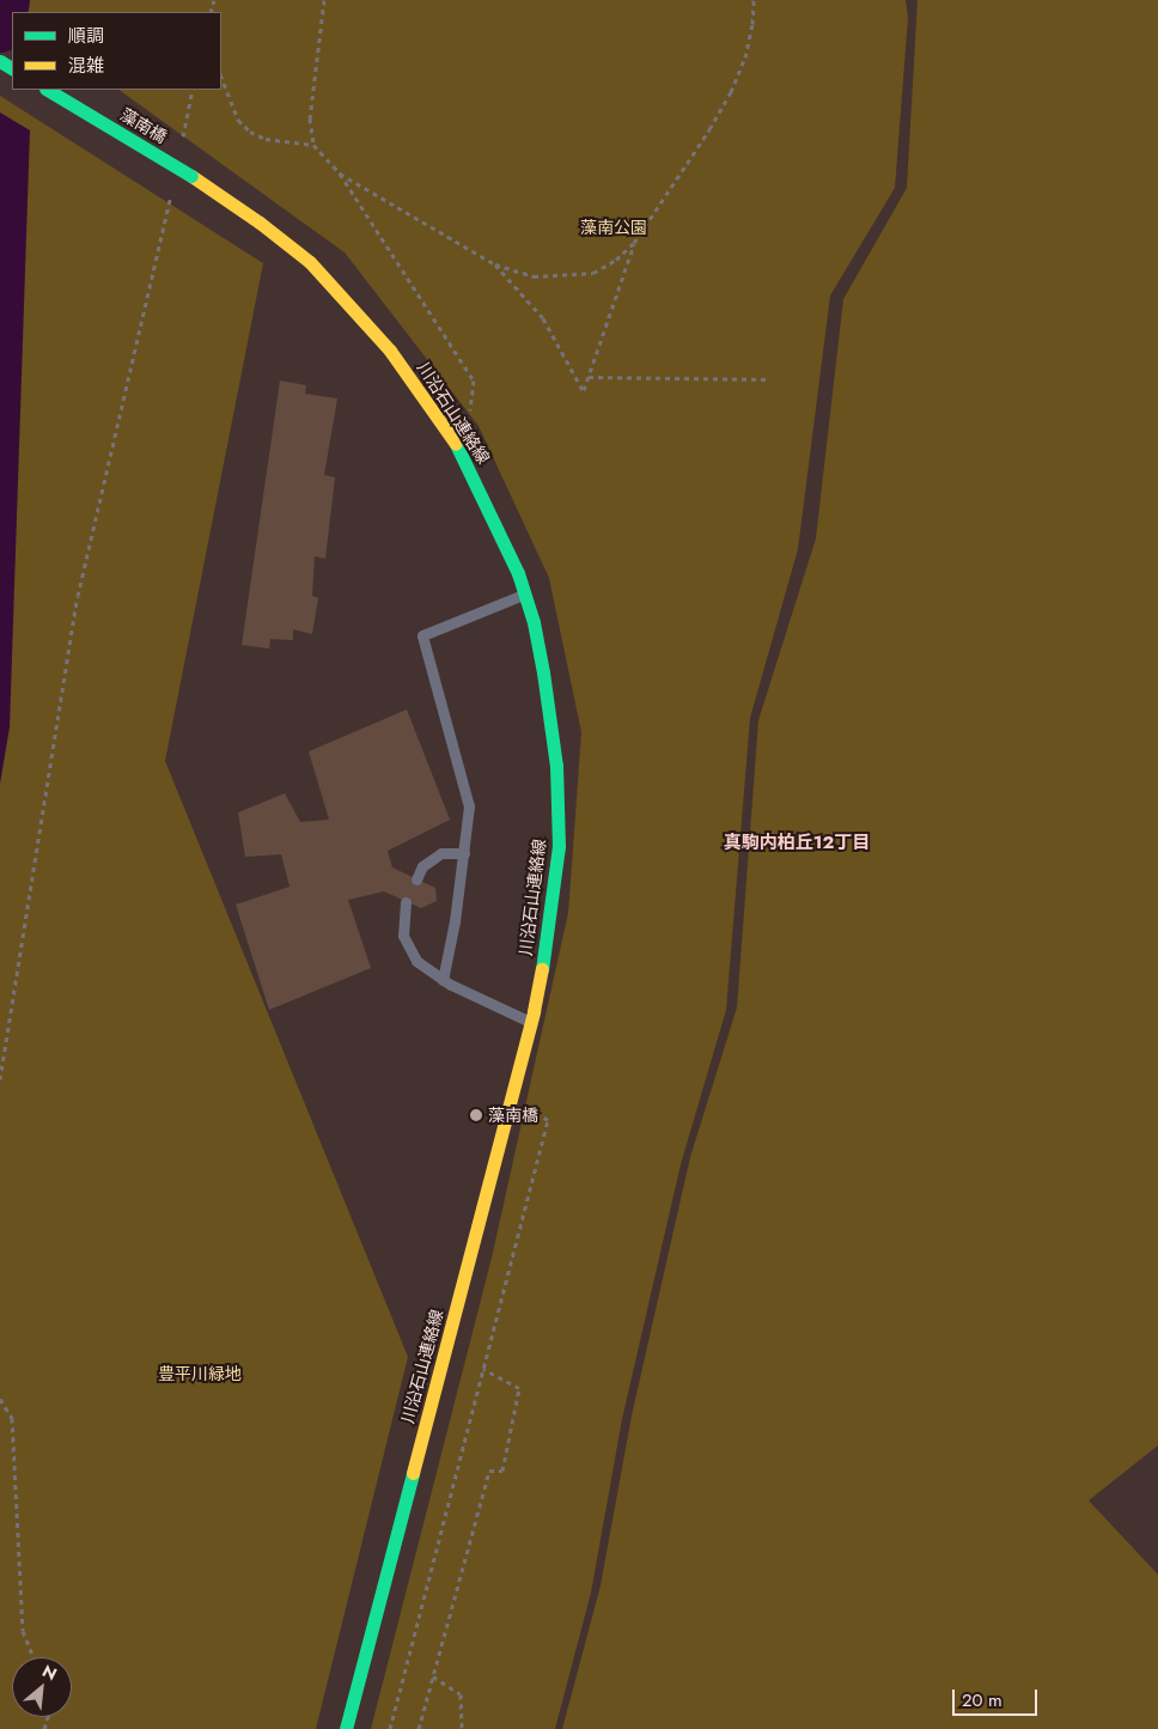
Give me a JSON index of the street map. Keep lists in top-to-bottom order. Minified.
{"streets":{"street":["藻南橋","川沿石山連絡線"]},"crossings":[["藻南橋","川沿石山連絡線"]],"districts":["真駒内柏丘12丁目"],"parks":["藻南公園","豊平川緑地"],"places":["藻南橋"],"legend":["順調","混雑"],"scale_bar":"20 m","north":"top right"}
